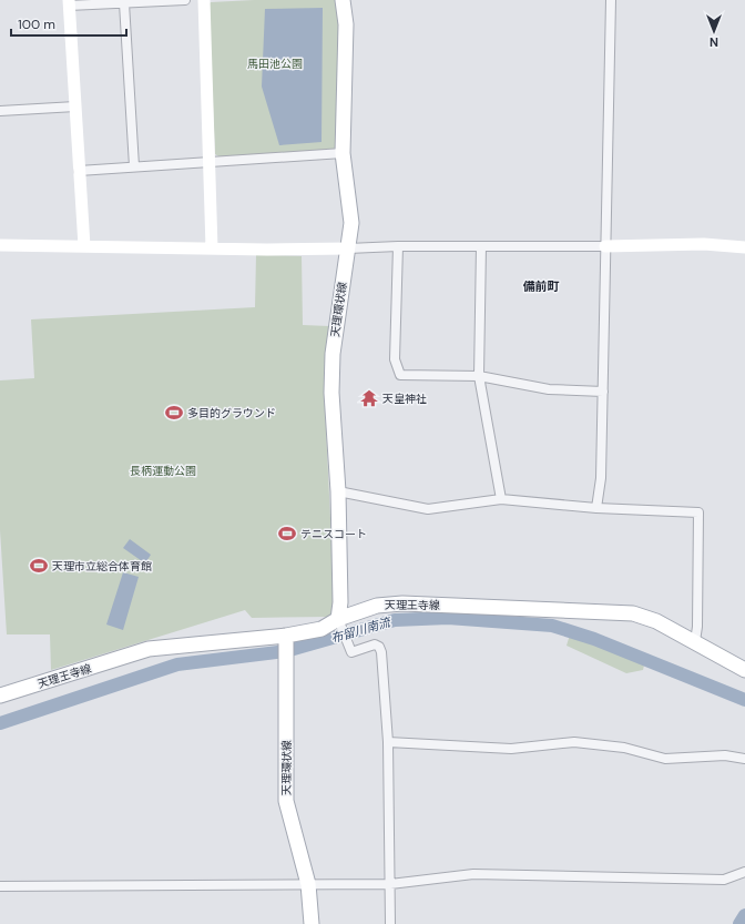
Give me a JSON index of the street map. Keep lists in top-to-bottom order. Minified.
{"streets":{"main road":["天理環状線","天理王寺線"]},"crossings":[["天理環状線","天理王寺線"]],"districts":["備前町"],"water":["布留川南流"],"parks":["馬田池公園","長柄運動公園"],"places":{"temple":["天皇神社"],"sports":["多目的グラウンド","テニスコート","天理市立総合体育館"]},"scale_bar":"100 m","north":"bottom"}
